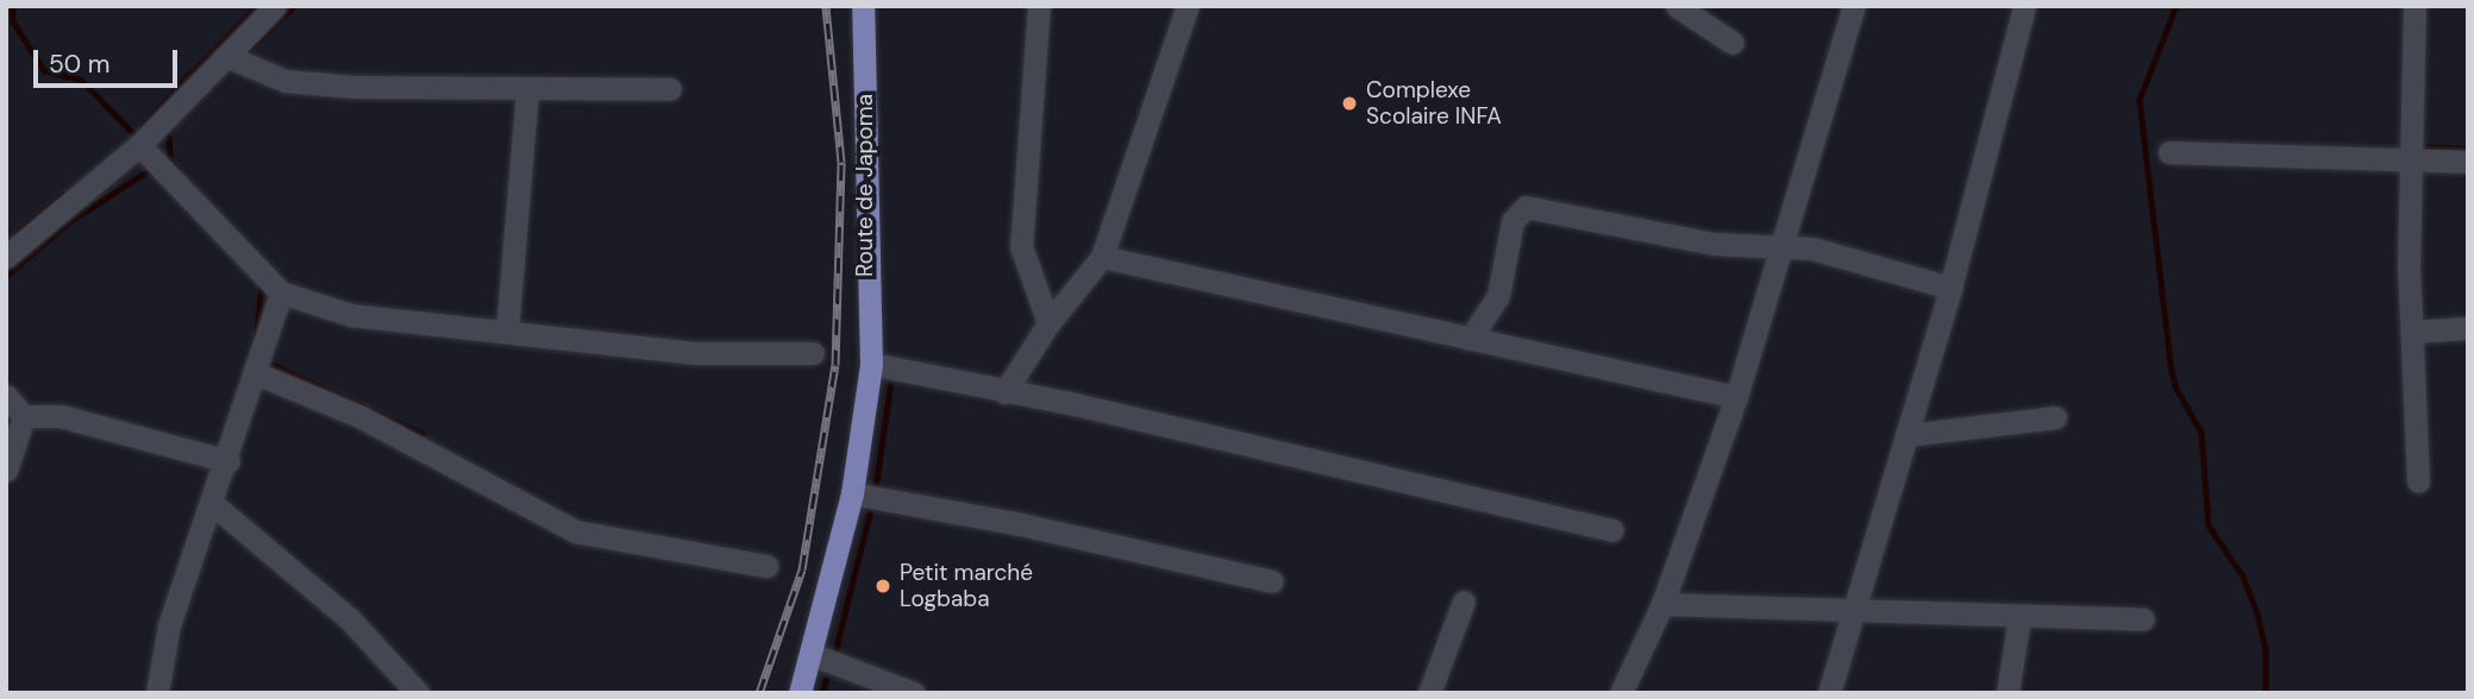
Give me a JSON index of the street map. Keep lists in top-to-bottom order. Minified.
{"streets":{"main road":["Route de Japoma"]},"places":["Complexe Scolaire INFA","Petit marché Logbaba"],"scale_bar":"50 m"}
